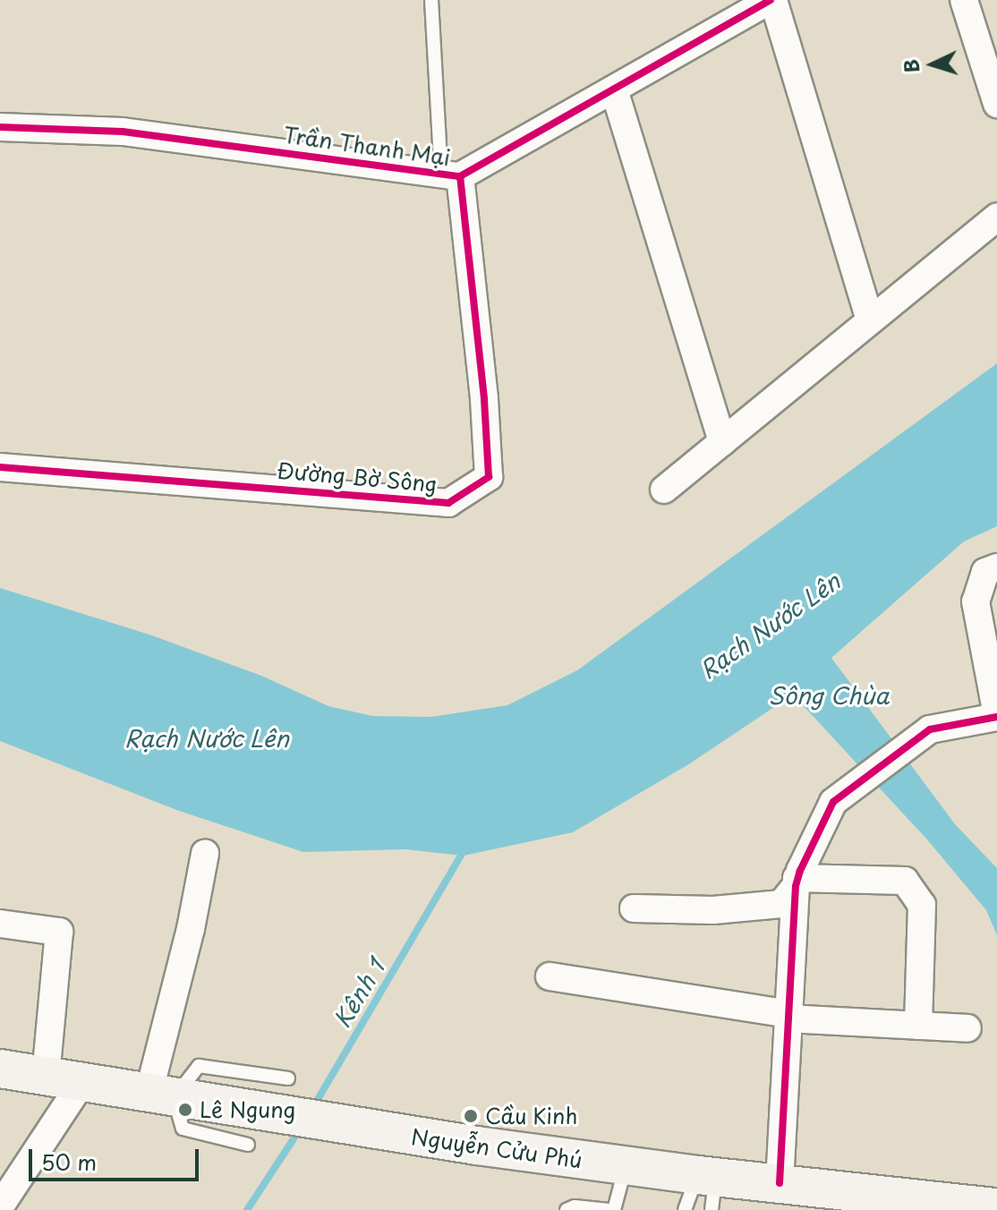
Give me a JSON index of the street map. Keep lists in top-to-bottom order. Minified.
{"streets":{"main road":["Nguyễn Cửu Phú"],"street":["Trần Thanh Mại","Đường Bờ Sông"]},"crossings":[["Trần Thanh Mại","Đường Bờ Sông"]],"water":["Rạch Nước Lên","Sông Chùa","Kênh 1"],"places":["Lê Ngung","Cầu Kinh"],"scale_bar":"50 m","north":"left"}
